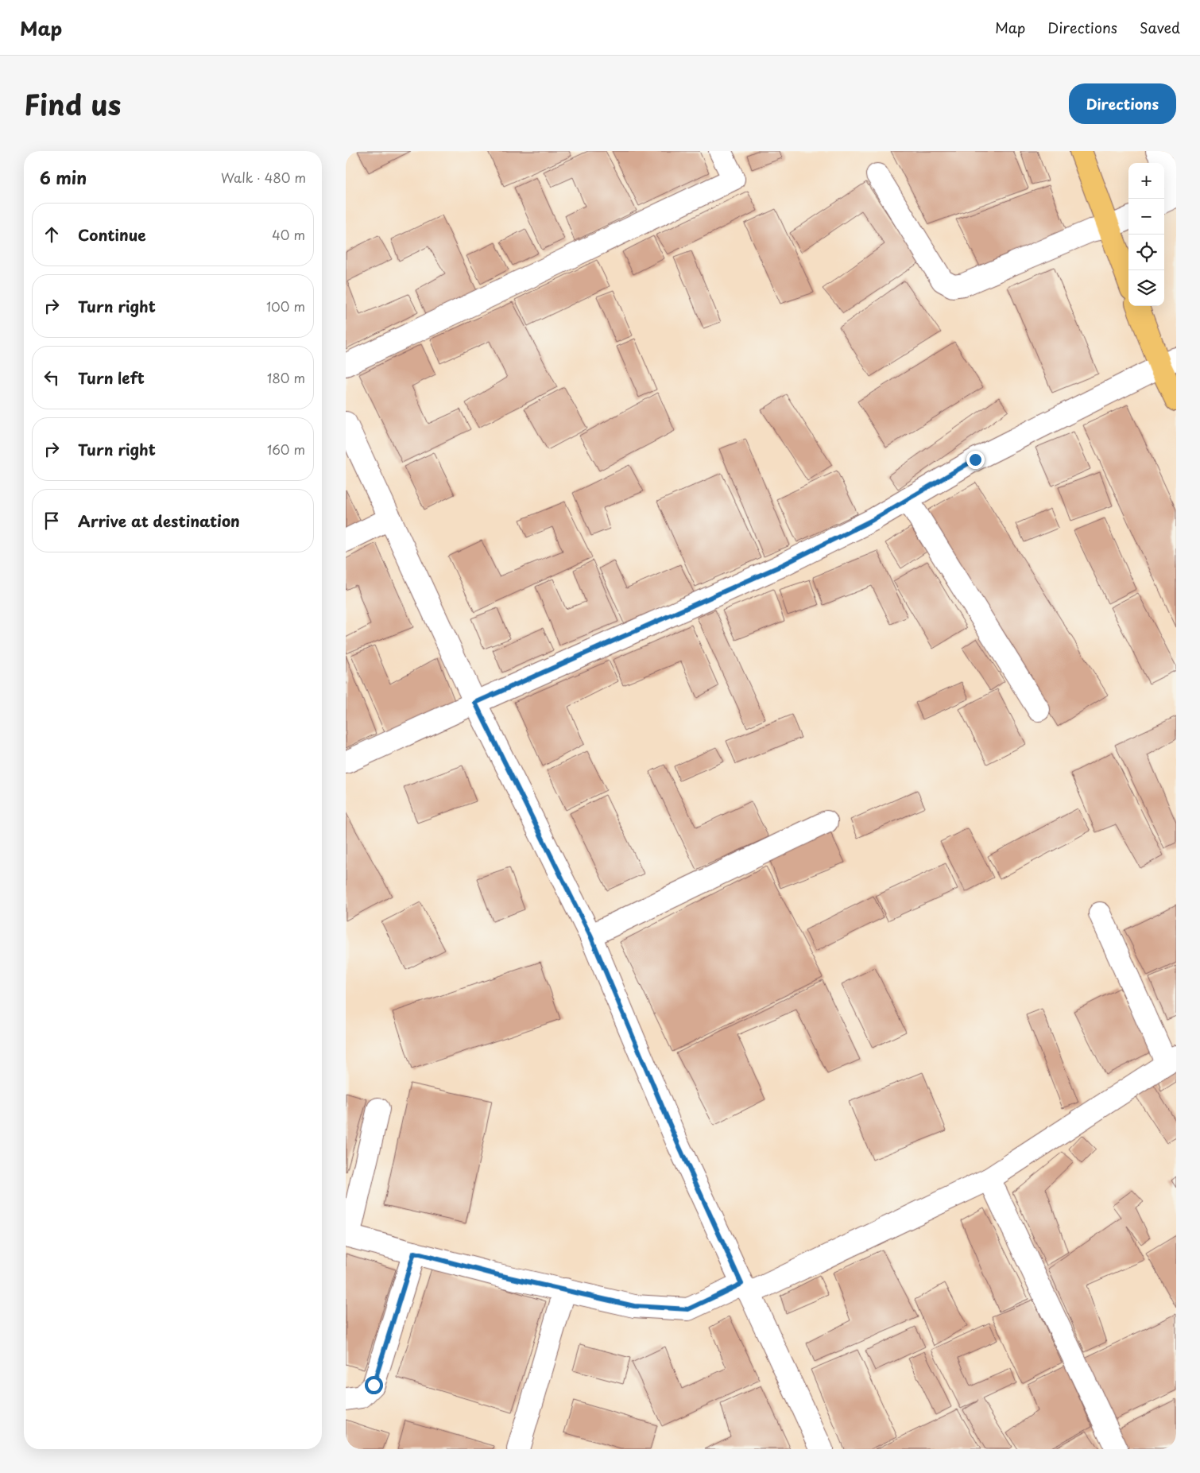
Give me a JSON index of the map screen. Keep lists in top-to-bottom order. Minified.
{"page":{"header":"Map","nav":["Map","Directions","Saved"],"title":"Find us","buttons":"Directions","heading":["6 min","Walk · 480 m"],"map_buttons":["+","−"],"list":[["Continue","40 m"],["Turn right","100 m"],["Turn left","180 m"],["Turn right","160 m"],"Arrive at destination"]}}
